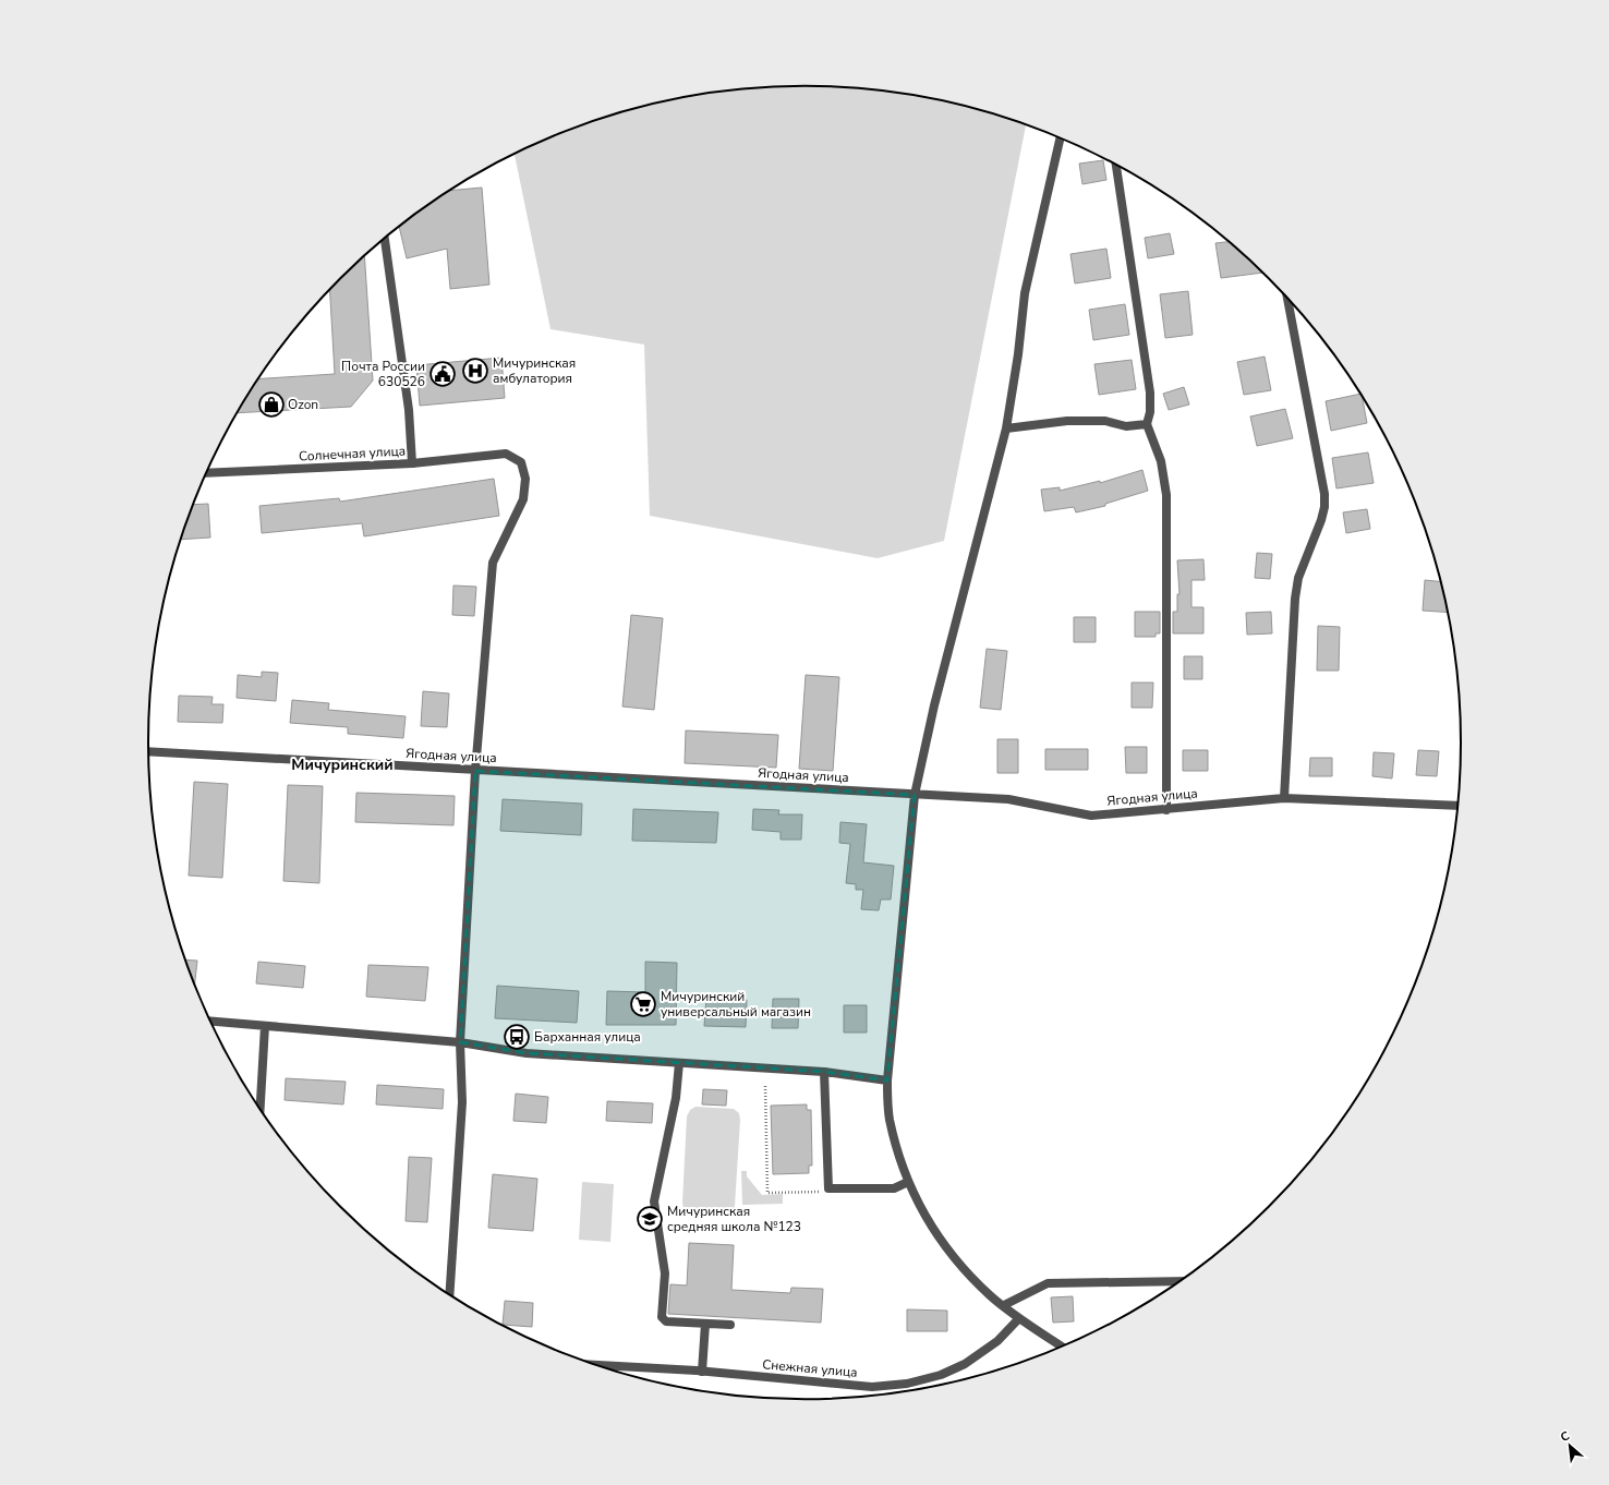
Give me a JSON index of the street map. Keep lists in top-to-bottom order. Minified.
{"streets":{"street":["Солнечная улица","Ягодная улица","Снежная улица"]},"crossings":[["Солнечная улица","Ягодная улица"]],"districts":["Мичуринский"],"places":{"hospital":["Мичуринская амбулатория"],"public building":["Почта России 630526"],"shop":["Ozon"],"supermarket":["Мичуринский универсальный магазин"],"bus stop":["Барханная улица"],"school or university":["Мичуринская средняя школа №123"]},"north":"top left"}
